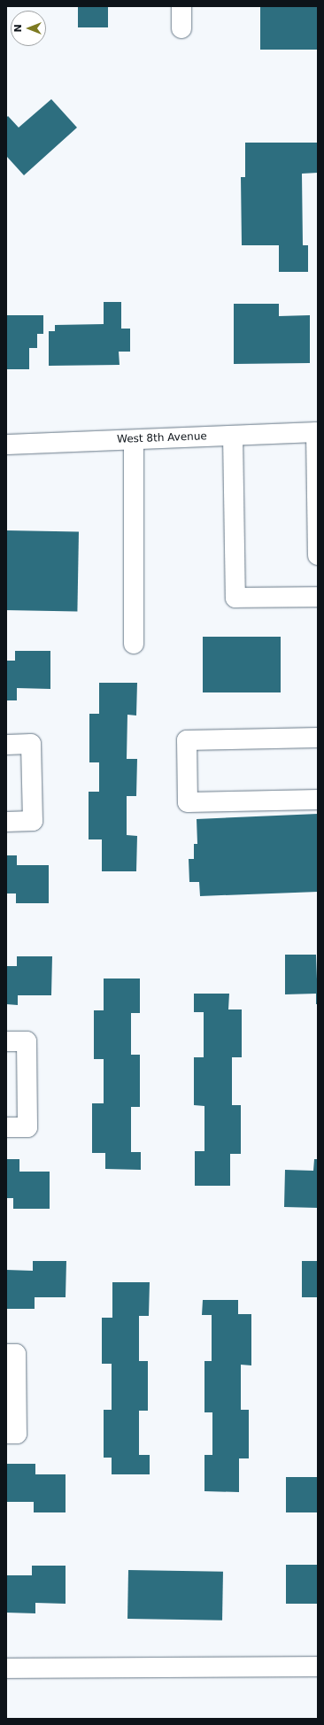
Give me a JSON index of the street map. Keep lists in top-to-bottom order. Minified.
{"streets":{"street":["West 8th Avenue"]},"north":"left"}
